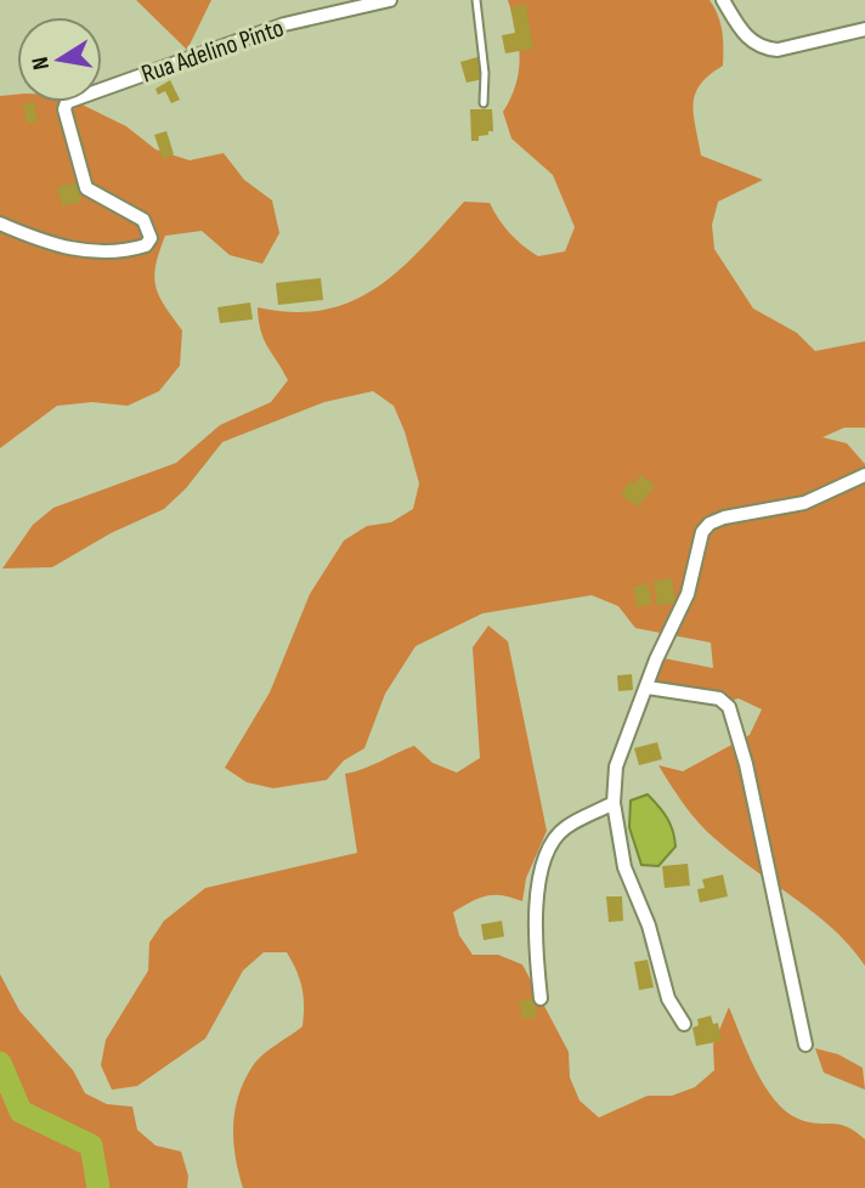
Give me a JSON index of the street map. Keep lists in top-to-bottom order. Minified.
{"streets":{"street":["Rua Adelino Pinto"]},"north":"left"}
